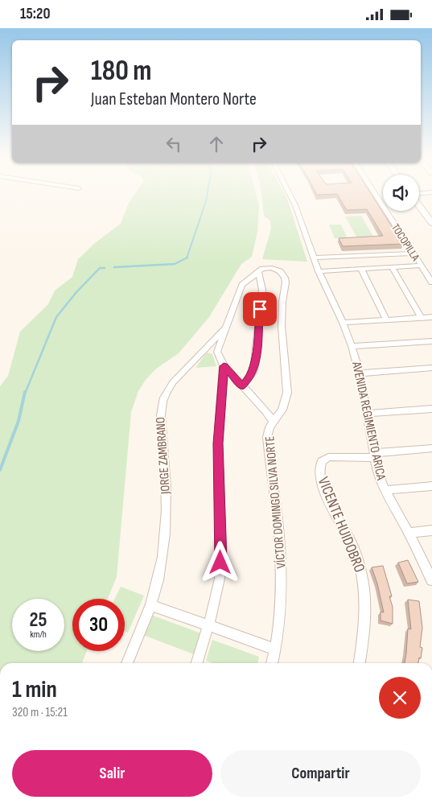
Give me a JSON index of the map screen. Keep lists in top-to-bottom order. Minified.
{"streets":{"street":["TOCOPILLA","AVENIDA REGIMIENTO ARICA","JORGE ZAMBRANO","VÍCTOR DOMINGO SILVA NORTE","VICENTE HUIDOBRO"]},"crossings":[["AVENIDA REGIMIENTO ARICA","VICENTE HUIDOBRO"],["JORGE ZAMBRANO","VÍCTOR DOMINGO SILVA NORTE"]],"page":{"status":"15:20","turn":["180 m","Juan Esteban Montero Norte"],"speed":"25 km/h","limit":"30","heading":["1 min","320 m · 15:21"],"buttons":["Salir","Compartir"]}}
